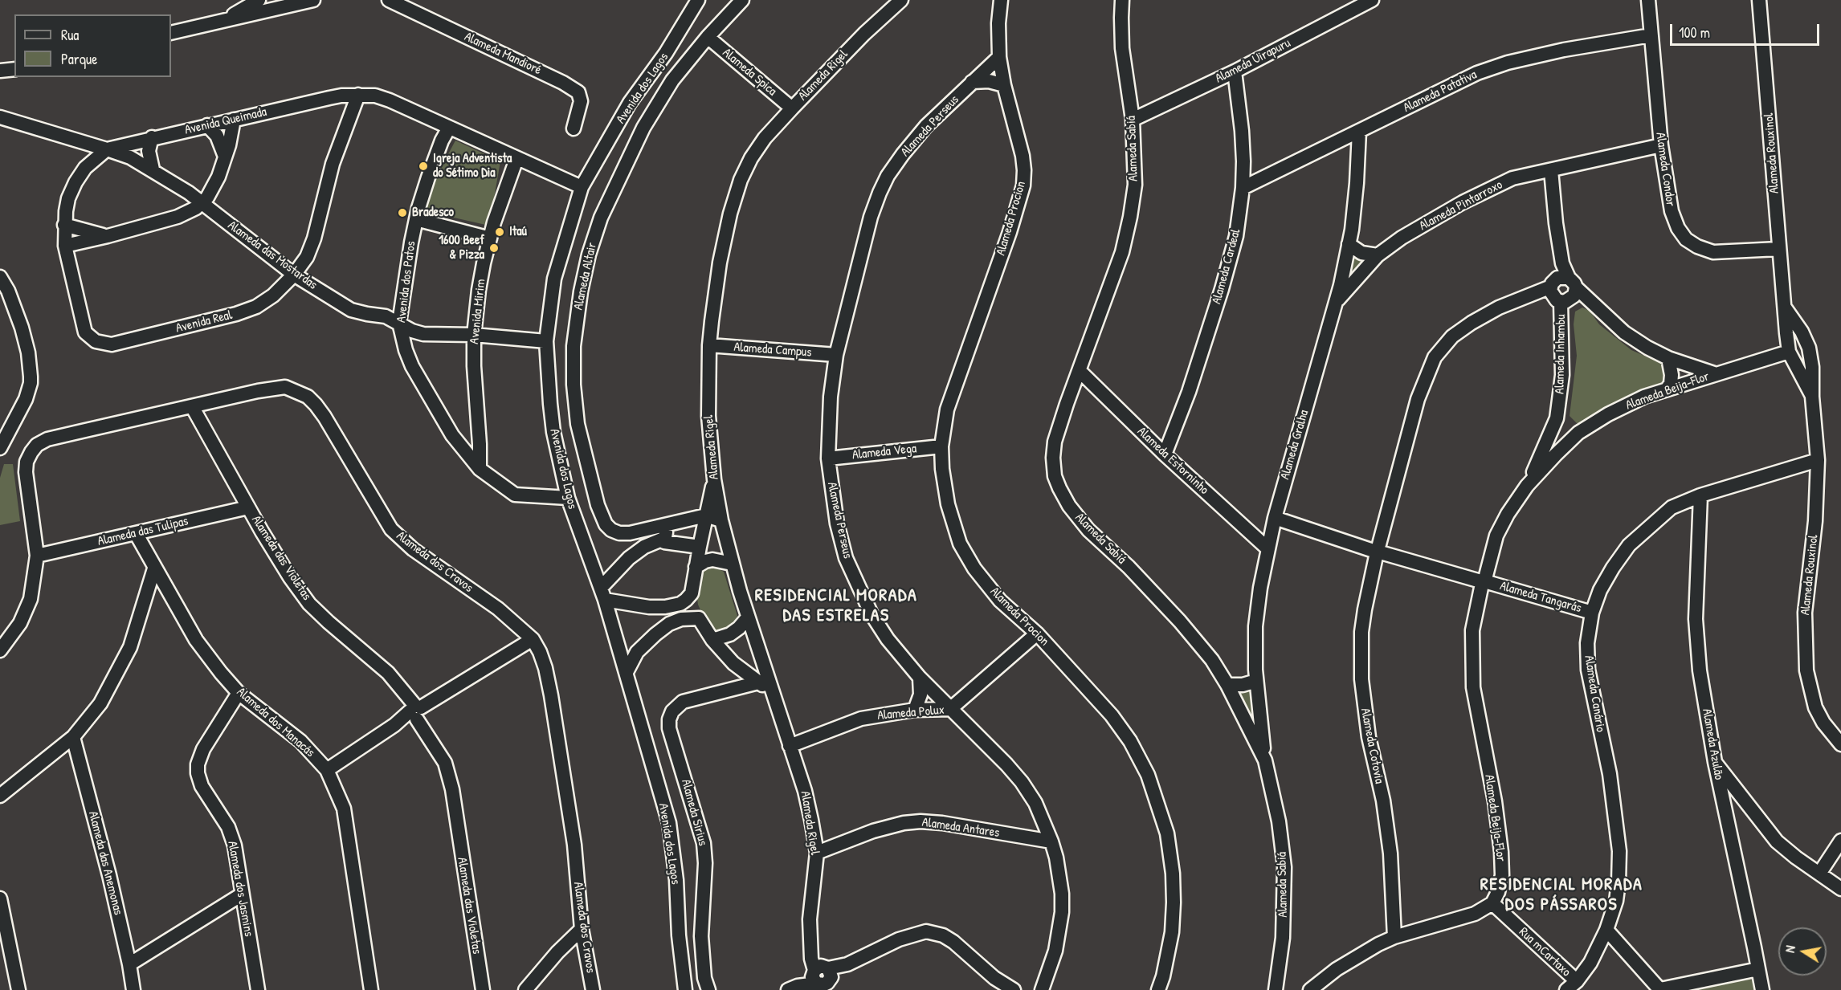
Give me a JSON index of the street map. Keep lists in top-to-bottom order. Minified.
{"streets":{"street":["Alameda Mandioré","Alameda Uirapuru","Alameda Spica","Alameda Rigel","Avenida dos Lagos","Alameda Patativa","Avenida Queimada","Alameda Perseus","Alameda Sabiá","Alameda Rouxinol","Alameda Condor","Alameda Pintarroxo","Alameda Procion","Alameda das Mostardas","Alameda Cardeal","Alameda Altair","Avenida dos Patos","Avenida Mirim","Avenida Real","Alameda Campus","Alameda Inhambu","Alameda Beija-Flor","Alameda Gralha","Alameda Vega","Alameda Estorninho","Alameda das Tulipas","Alameda das Violetas","Alameda dos Cravos","Alameda Tangarás","Alameda Canário","Alameda Polux","Alameda dos Manacás","Alameda Azulão","Alameda Cotovia","Alameda Sirius","Alameda Antares","Alameda das Anemonas","Alameda dos Jasmins","Rua mCartaxo"]},"crossings":[["Alameda Uirapuru","Alameda Sabiá"],["Alameda Uirapuru","Alameda Cardeal"],["Alameda Spica","Alameda Rigel"],["Alameda Spica","Alameda Altair"],["Alameda Rigel","Alameda Campus"],["Alameda Rigel","Alameda Polux"],["Alameda Rigel","Alameda Antares"],["Avenida dos Lagos","Alameda das Mostardas"],["Avenida dos Lagos","Avenida dos Patos"],["Alameda Patativa","Alameda Condor"],["Alameda Patativa","Alameda Cardeal"],["Alameda Patativa","Alameda Gralha"],["Avenida Queimada","Alameda das Mostardas"],["Avenida Queimada","Avenida dos Patos"],["Avenida Queimada","Avenida Real"],["Alameda Perseus","Alameda Procion"],["Alameda Perseus","Alameda Campus"],["Alameda Perseus","Alameda Vega"],["Alameda Perseus","Alameda Polux"],["Alameda Perseus","Alameda Antares"],["Alameda Sabiá","Alameda Gralha"],["Alameda Sabiá","Alameda Estorninho"],["Alameda Rouxinol","Alameda Condor"],["Alameda Rouxinol","Alameda Beija-Flor"],["Alameda Rouxinol","Alameda Canário"],["Alameda Condor","Alameda Pintarroxo"],["Alameda Pintarroxo","Alameda Gralha"],["Alameda Procion","Alameda Vega"],["Alameda Procion","Alameda Polux"],["Alameda das Mostardas","Avenida dos Patos"],["Alameda das Mostardas","Avenida Mirim"],["Alameda das Mostardas","Avenida Real"],["Alameda Cardeal","Alameda Estorninho"],["Avenida dos Patos","Avenida Mirim"],["Alameda Inhambu","Alameda Beija-Flor"],["Alameda Inhambu","Alameda Cotovia"],["Alameda Beija-Flor","Alameda Tangarás"],["Alameda Beija-Flor","Rua mCartaxo"],["Alameda Gralha","Alameda Estorninho"],["Alameda Gralha","Alameda Tangarás"],["Alameda das Tulipas","Alameda das Violetas"],["Alameda das Tulipas","Alameda dos Cravos"],["Alameda das Tulipas","Alameda dos Manacás"],["Alameda das Violetas","Alameda dos Cravos"],["Alameda Tangarás","Alameda Canário"],["Alameda Tangarás","Alameda Cotovia"],["Alameda Canário","Alameda Azulão"],["Alameda Canário","Rua mCartaxo"],["Alameda dos Manacás","Alameda dos Jasmins"]],"districts":["RESIDENCIAL MORADA DAS ESTRELAS","RESIDENCIAL MORADA DOS PÁSSAROS"],"places":["Igreja Adventista do Sétimo Dia","Bradesco","Itaú","1600 Beef & Pizza"],"legend":["Rua","Parque"],"scale_bar":"100 m","north":"left"}
